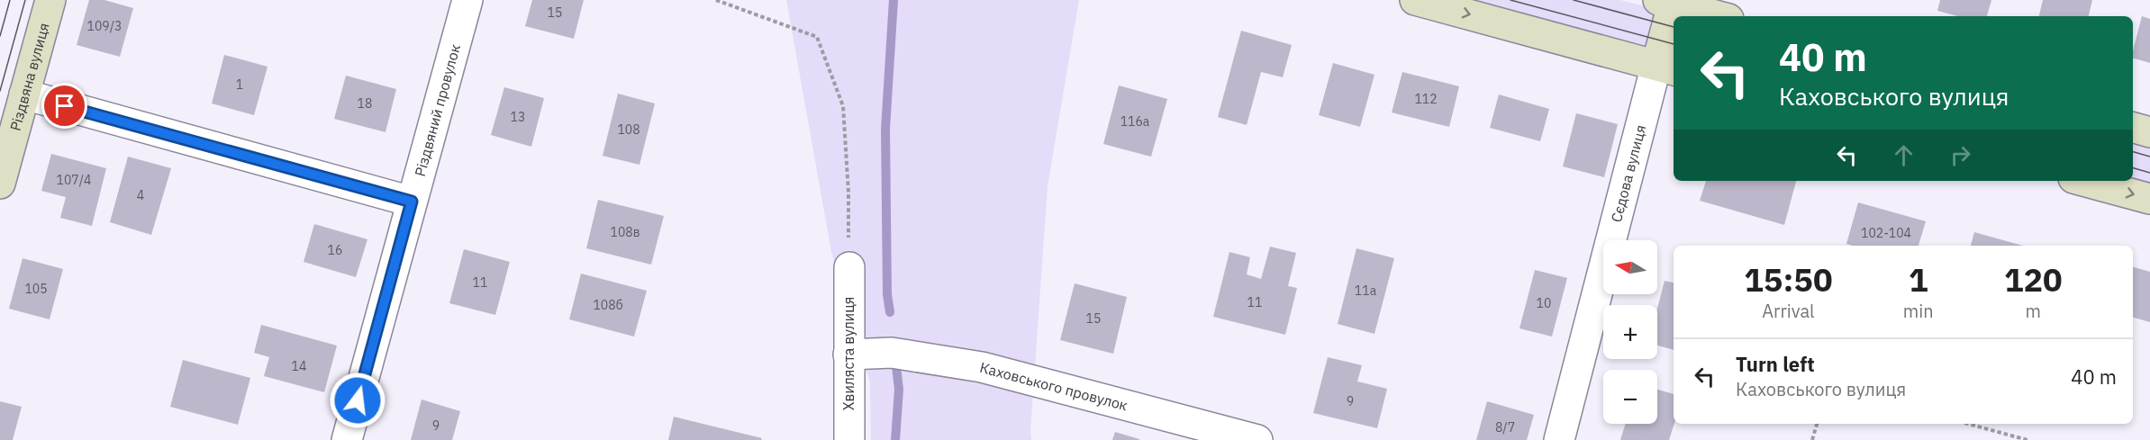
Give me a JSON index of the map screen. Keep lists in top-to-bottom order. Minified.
{"streets":{"street":["Різдвяна вулиця","Різдвяний провулок","Сєдова вулиця","Хвиляста вулиця","Каховського провулок"]},"crossings":[["Хвиляста вулиця","Каховського провулок"]],"house_numbers":["15","109/3","1","112","18","13","116а","108","107/4","4","108в","102-104","16","11","105","11а","11","10","108б","15","14","9","9","8/7"],"north":"left","page":{"turn":["40 m","Каховського вулиця"],"map_buttons":["+","−"],"eta":["15:50","Arrival","1","min","120","m"],"list":[{"name":"Turn left","note":"Каховського вулиця","value":"40 m"}]}}
